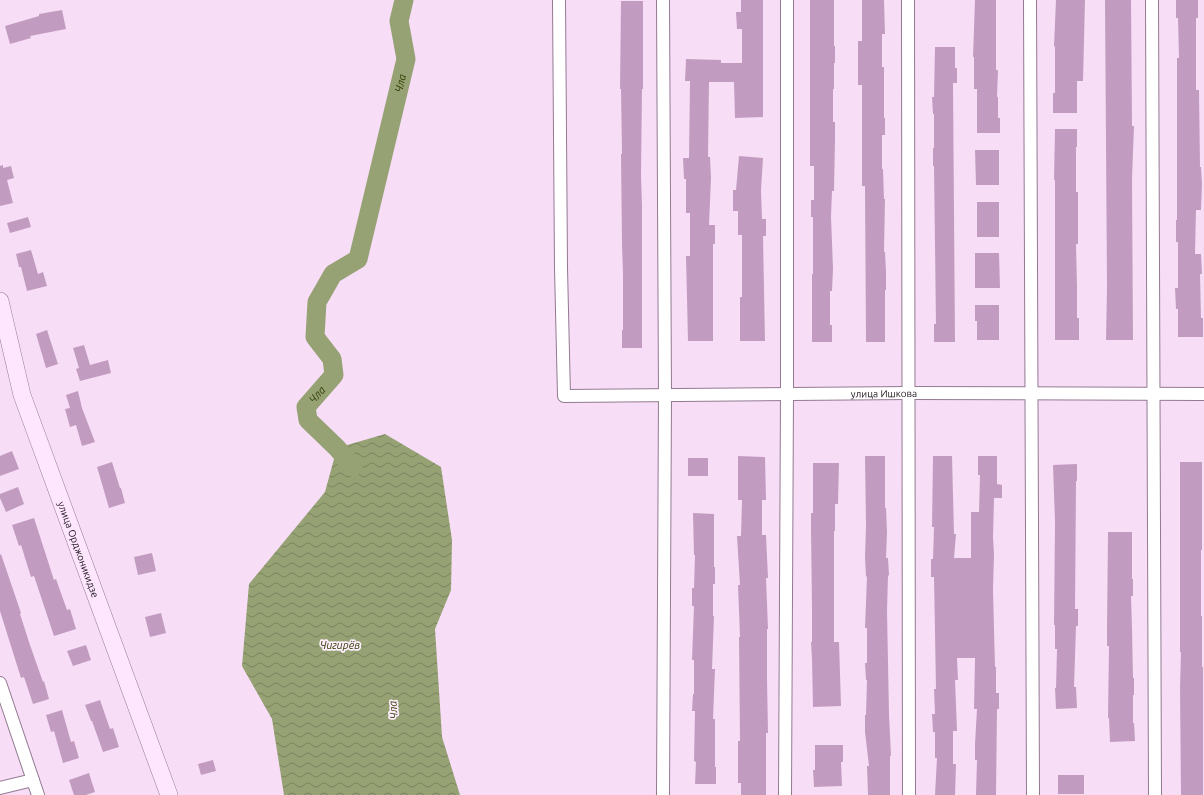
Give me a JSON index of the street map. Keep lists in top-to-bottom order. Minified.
{"streets":{"street":["улица Ишкова","улица Орджоникидзе"]},"water":["Чла","Чигирёв"]}
